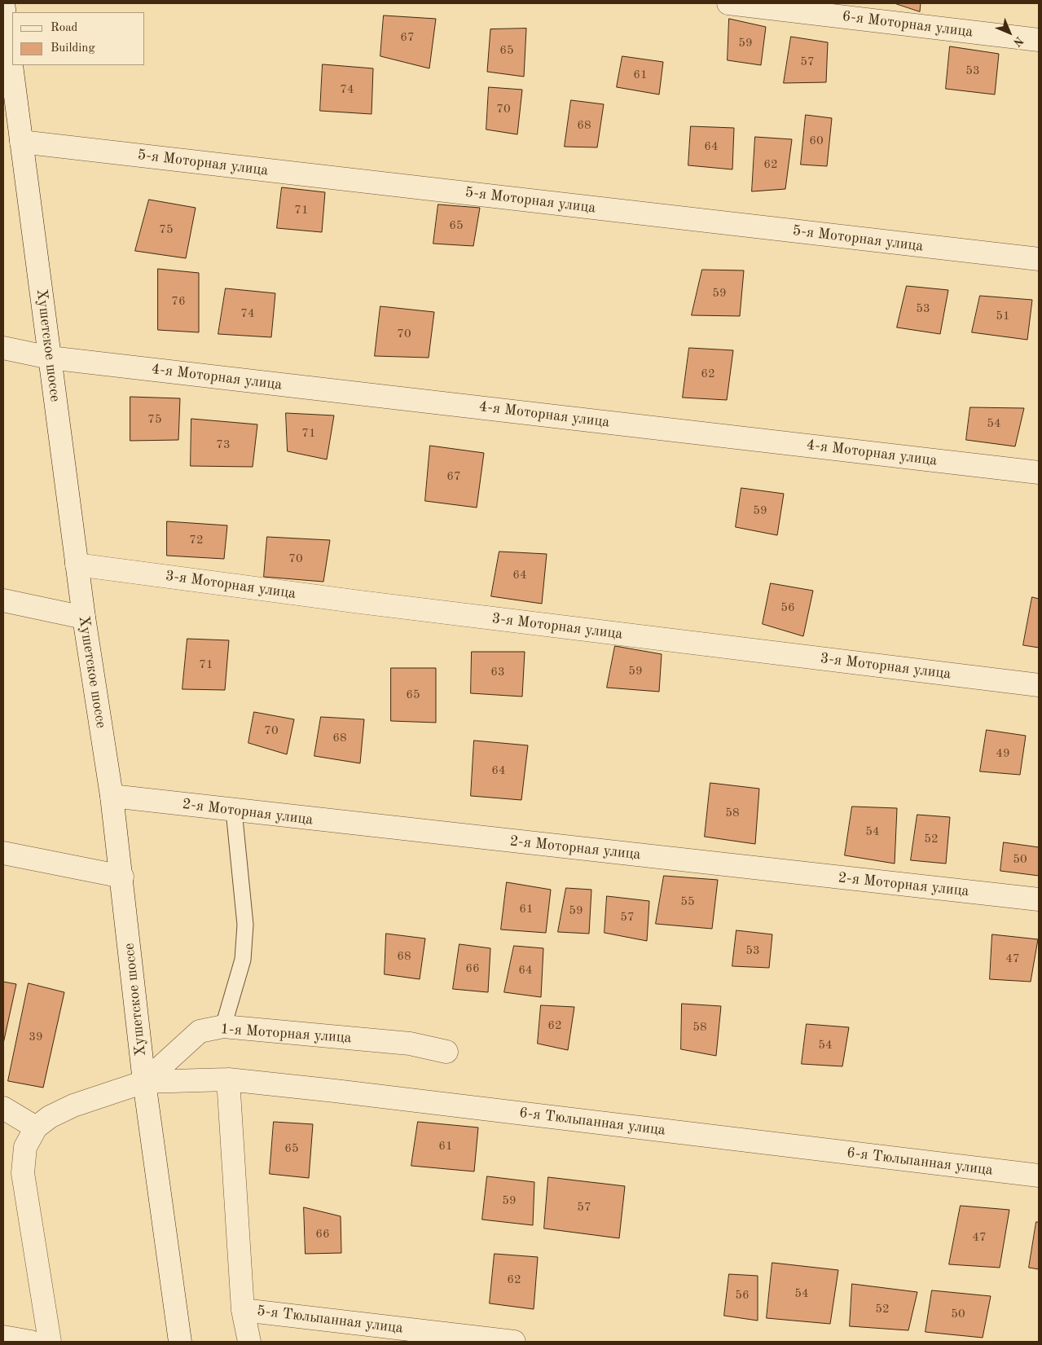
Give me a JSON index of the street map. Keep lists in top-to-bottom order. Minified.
{"streets":{"street":["6-я Моторная улица","5-я Моторная улица","Хушетское шоссе","4-я Моторная улица","3-я Моторная улица","2-я Моторная улица","1-я Моторная улица","6-я Тюльпанная улица","5-я Тюльпанная улица"]},"crossings":[["5-я Моторная улица","Хушетское шоссе"],["Хушетское шоссе","4-я Моторная улица"],["Хушетское шоссе","3-я Моторная улица"],["Хушетское шоссе","2-я Моторная улица"],["Хушетское шоссе","1-я Моторная улица"],["Хушетское шоссе","6-я Тюльпанная улица"],["1-я Моторная улица","6-я Тюльпанная улица"]],"house_numbers":["67","59","65","57","53","61","74","70","68","60","64","62","71","65","75","59","76","53","74","51","70","62","75","54","71","73","67","59","72","70","64","56","71","59","63","65","70","68","49","64","58","54","52","50","55","61","59","57","53","68","47","66","64","62","58","39","54","61","65","59","57","66","47","62","54","56","52","50"],"legend":["Road","Building"],"north":"bottom right"}
